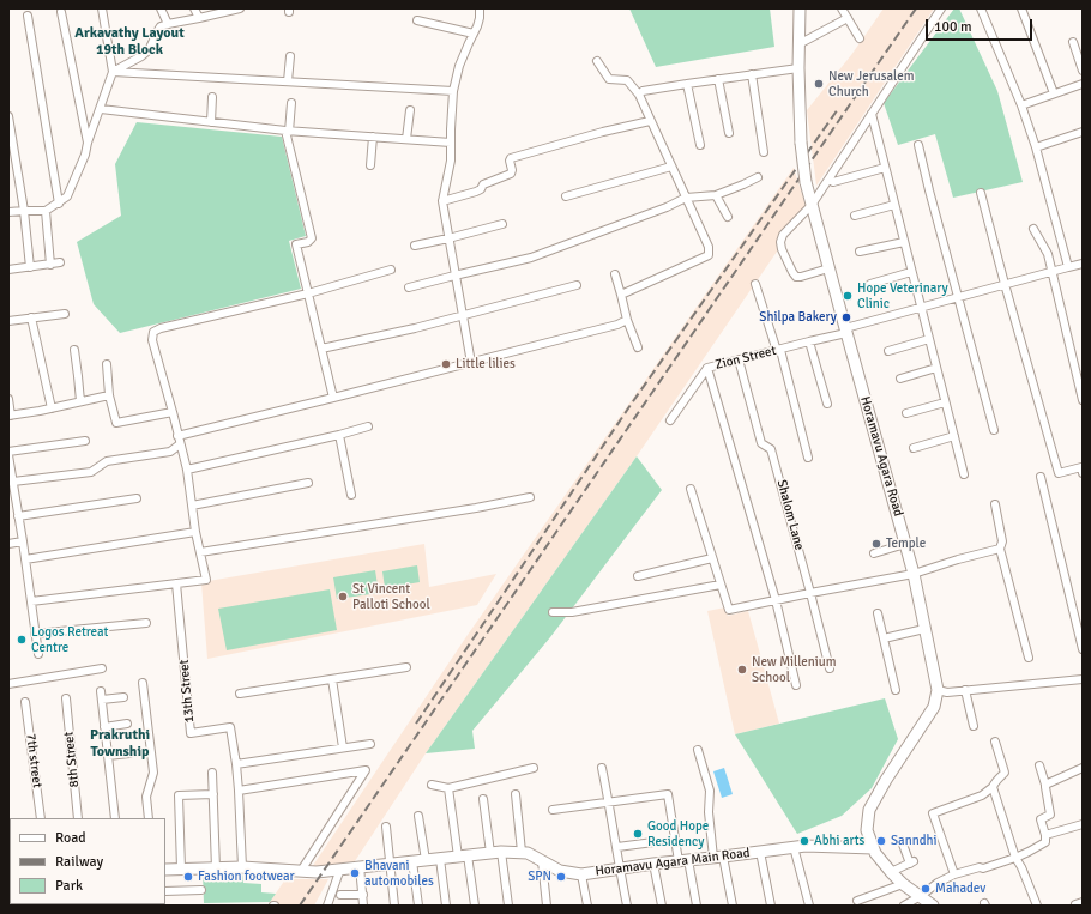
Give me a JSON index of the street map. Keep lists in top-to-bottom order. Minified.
{"streets":{"street":["Zion Street","Horamavu Agara Road","Shalom Lane","13th Street","8th Street","7th street","Horamavu Agara Main Road"]},"crossings":[["Zion Street","Horamavu Agara Road"],["Zion Street","Shalom Lane"],["13th Street","Horamavu Agara Main Road"]],"districts":["Arkavathy Layout 19th Block","Prakruthi Township"],"places":["New Jerusalem Church","Hope Veterinary Clinic","Shilpa Bakery","Little lilies","Temple","St Vincent Palloti School","Logos Retreat Centre","New Millenium School","Good Hope Residency","Abhi arts","Sanndhi","Bhavani automobiles","Fashion footwear","SPN","Mahadev"],"legend":["Road","Railway","Park"],"scale_bar":"100 m"}
